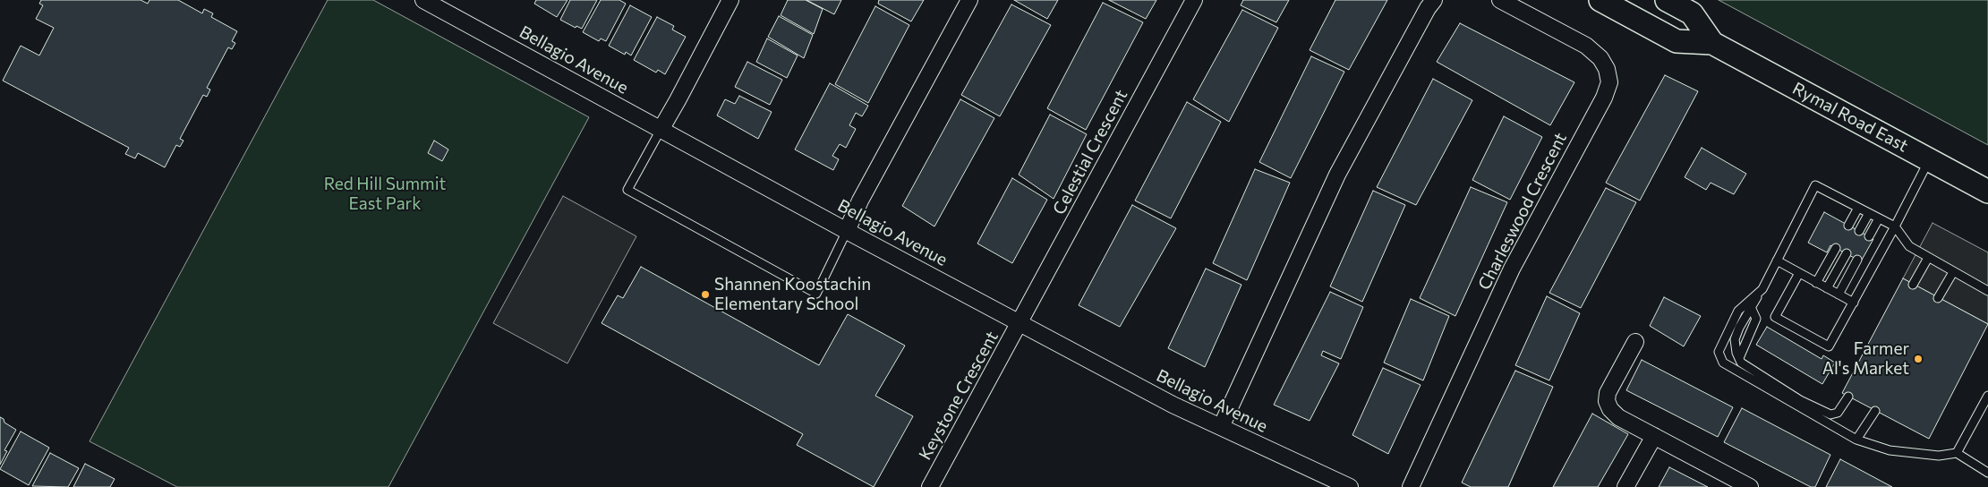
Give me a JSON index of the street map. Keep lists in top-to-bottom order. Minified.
{"streets":{"main road":["Rymal Road East"],"street":["Bellagio Avenue","Celestial Crescent","Charleswood Crescent","Keystone Crescent"]},"crossings":[["Bellagio Avenue","Celestial Crescent"],["Bellagio Avenue","Keystone Crescent"],["Celestial Crescent","Keystone Crescent"]],"parks":["Red Hill Summit East Park"],"places":["Shannen Koostachin Elementary School","Farmer Al's Market"]}
